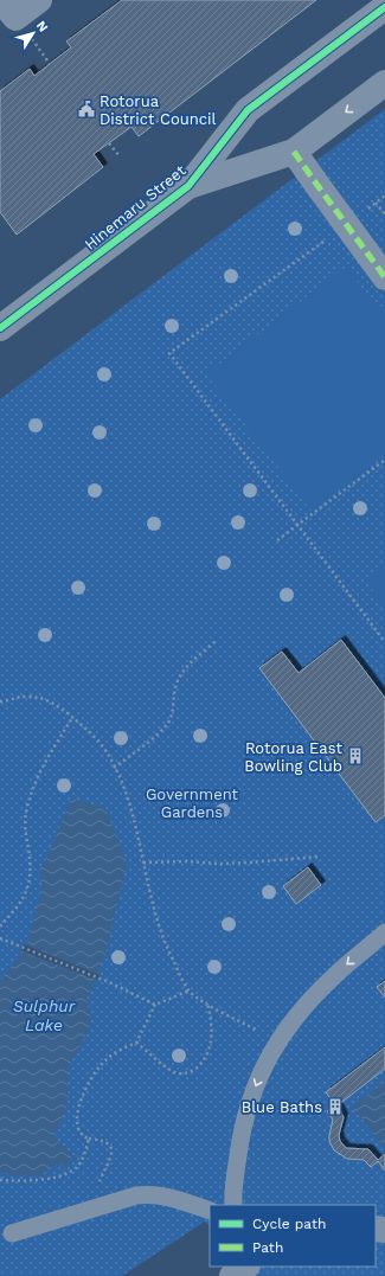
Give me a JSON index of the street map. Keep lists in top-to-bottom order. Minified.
{"streets":{"street":["Hinemaru Street"]},"water":["Sulphur Lake"],"parks":["Government Gardens"],"places":{"public building":["Rotorua District Council"],"building":["Rotorua East Bowling Club","Blue Baths"]},"legend":["Cycle path","Path"],"north":"top right"}
